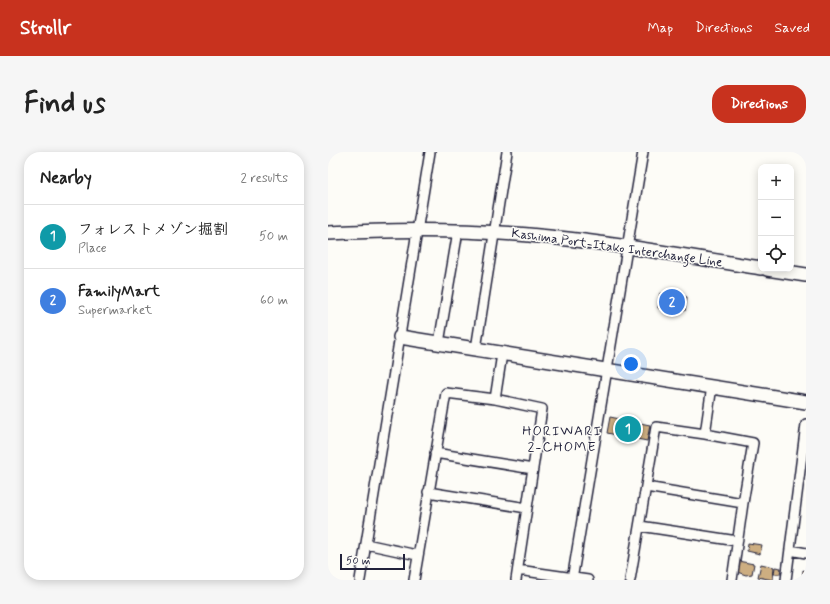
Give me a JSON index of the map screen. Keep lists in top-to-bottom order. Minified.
{"streets":{"main road":["Kashima Port-Itako Interchange Line"]},"districts":["HORIWARI 2-CHOME"],"scale_bar":"50 m","page":{"header":"Strollr","nav":["Map","Directions","Saved"],"buttons":"Directions","title":"Find us","heading":["Nearby","2 results"],"map_buttons":["+","−"],"list":[{"mark":"1","name":"フォレストメゾン掘割","note":"Place","value":"50 m"},{"mark":"2","name":"FamilyMart","note":"Supermarket","value":"60 m"}],"pins":["2","1"],"scale":"50 m"}}
